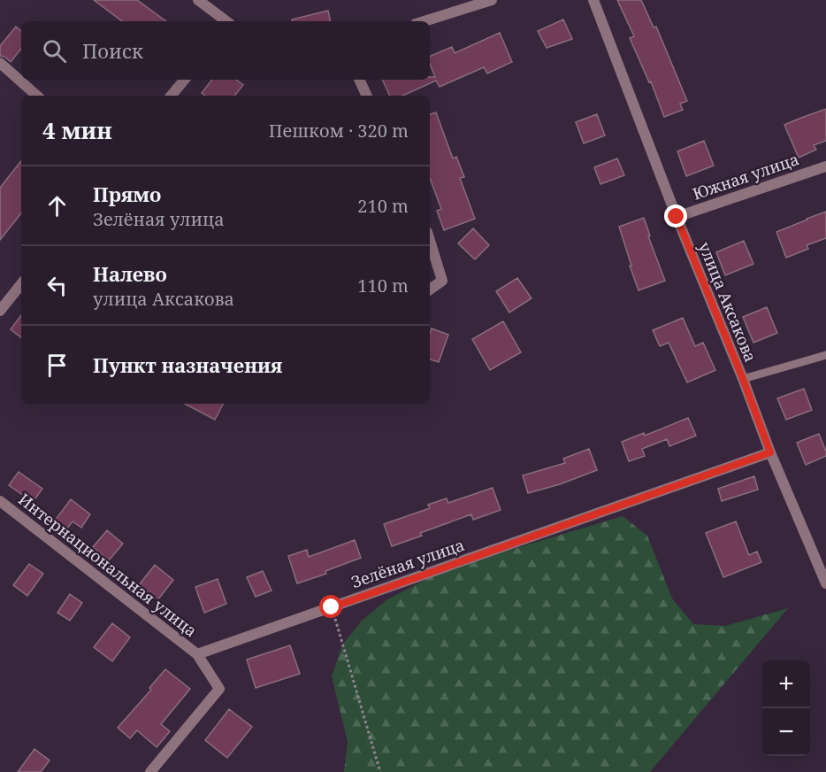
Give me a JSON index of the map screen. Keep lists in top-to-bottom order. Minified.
{"streets":{"street":["Южная улица","улица Аксакова","Зелёная улица","Интернациональная улица"]},"crossings":[["Южная улица","улица Аксакова"],["улица Аксакова","Зелёная улица"],["Зелёная улица","Интернациональная улица"]],"page":{"search":"Поиск","heading":["4 мин","Пешком · 320 m"],"list":[["Прямо","Зелёная улица","210 m"],["Налево","улица Аксакова","110 m"],"Пункт назначения"],"map_buttons":["+","−"]}}
